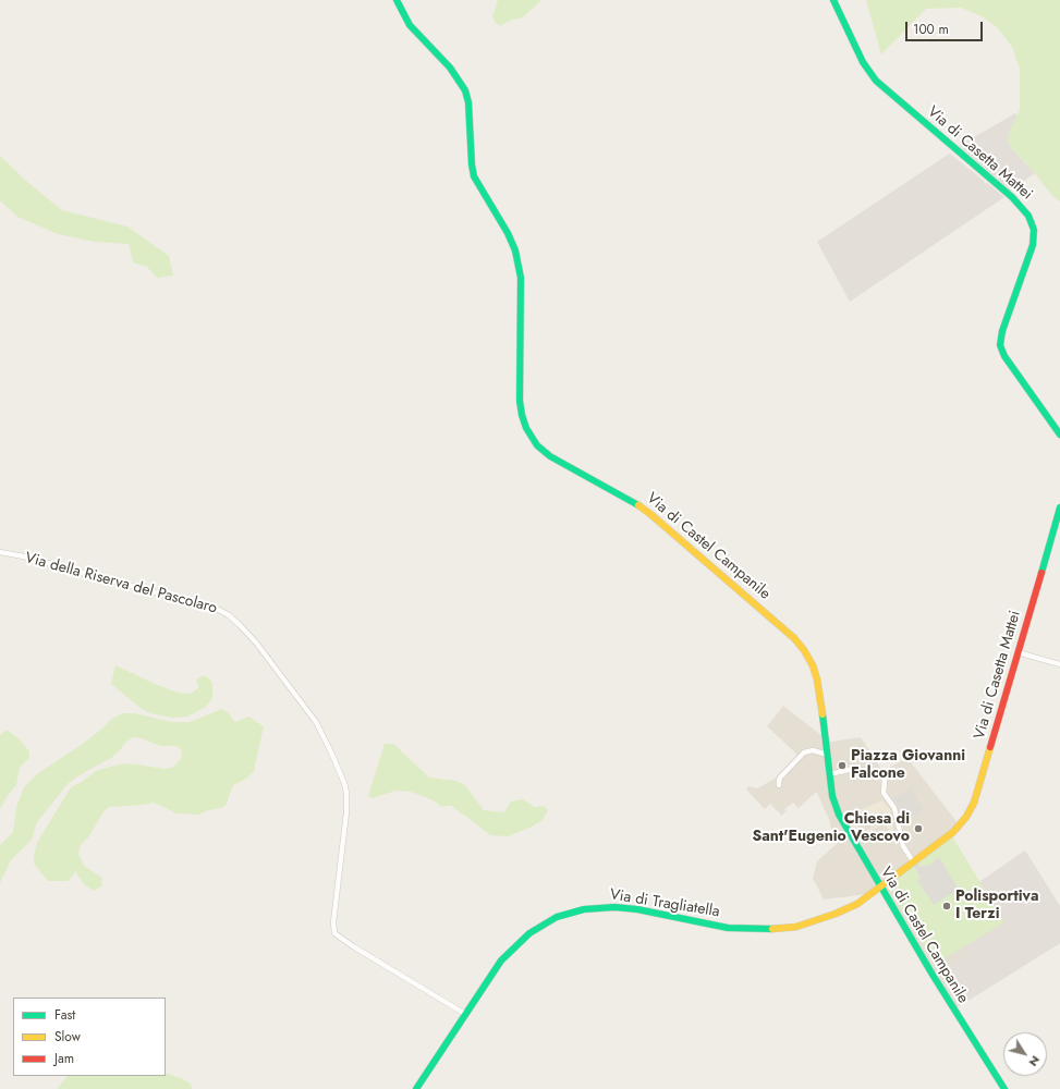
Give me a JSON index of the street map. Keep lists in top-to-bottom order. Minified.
{"streets":{"street":["Via di Casetta Mattei","Via di Castel Campanile","Via della Riserva del Pascolaro","Via di Tragliatella"]},"crossings":[["Via di Casetta Mattei","Via di Castel Campanile"],["Via di Casetta Mattei","Via di Tragliatella"],["Via di Castel Campanile","Via di Tragliatella"],["Via della Riserva del Pascolaro","Via di Tragliatella"]],"places":["Piazza Giovanni Falcone","Chiesa di Sant'Eugenio Vescovo","Polisportiva I Terzi"],"legend":["Fast","Slow","Jam"],"scale_bar":"100 m","north":"bottom right"}
